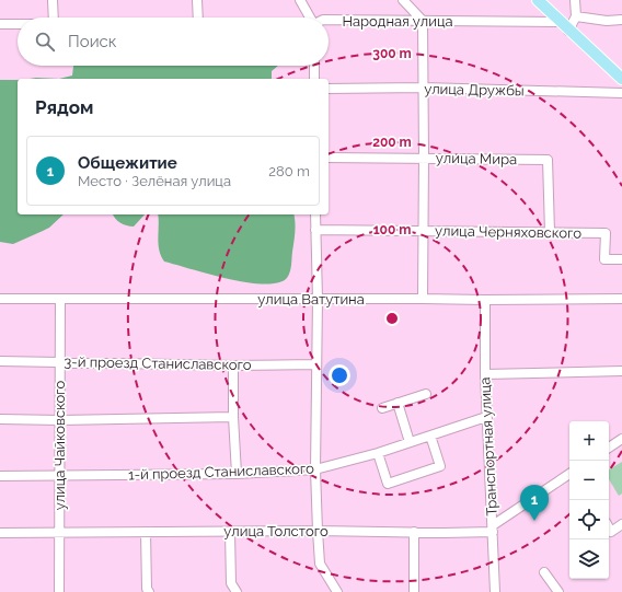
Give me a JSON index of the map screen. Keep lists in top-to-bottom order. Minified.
{"streets":{"street":["Народная улица","улица Дружбы","улица Мира","улица Черняховского","улица Ватутина","3-й проезд Станиславского","улица Чайковского","Транспортная улица","1-й проезд Станиславского","улица Толстого"]},"crossings":[["улица Мира","улица Черняховского"],["улица Ватутина","улица Чайковского"],["улица Ватутина","Транспортная улица"],["3-й проезд Станиславского","улица Чайковского"],["улица Чайковского","1-й проезд Станиславского"],["улица Чайковского","улица Толстого"],["Транспортная улица","1-й проезд Станиславского"],["Транспортная улица","улица Толстого"]],"page":{"search":"Поиск","heading":"Рядом","list":[{"mark":"1","name":"Общежитие","note":"Место · Зелёная улица","value":"280 m"}],"map_buttons":["+","−"],"pins":"1"},"rings":["300 m","200 m","100 m"]}
